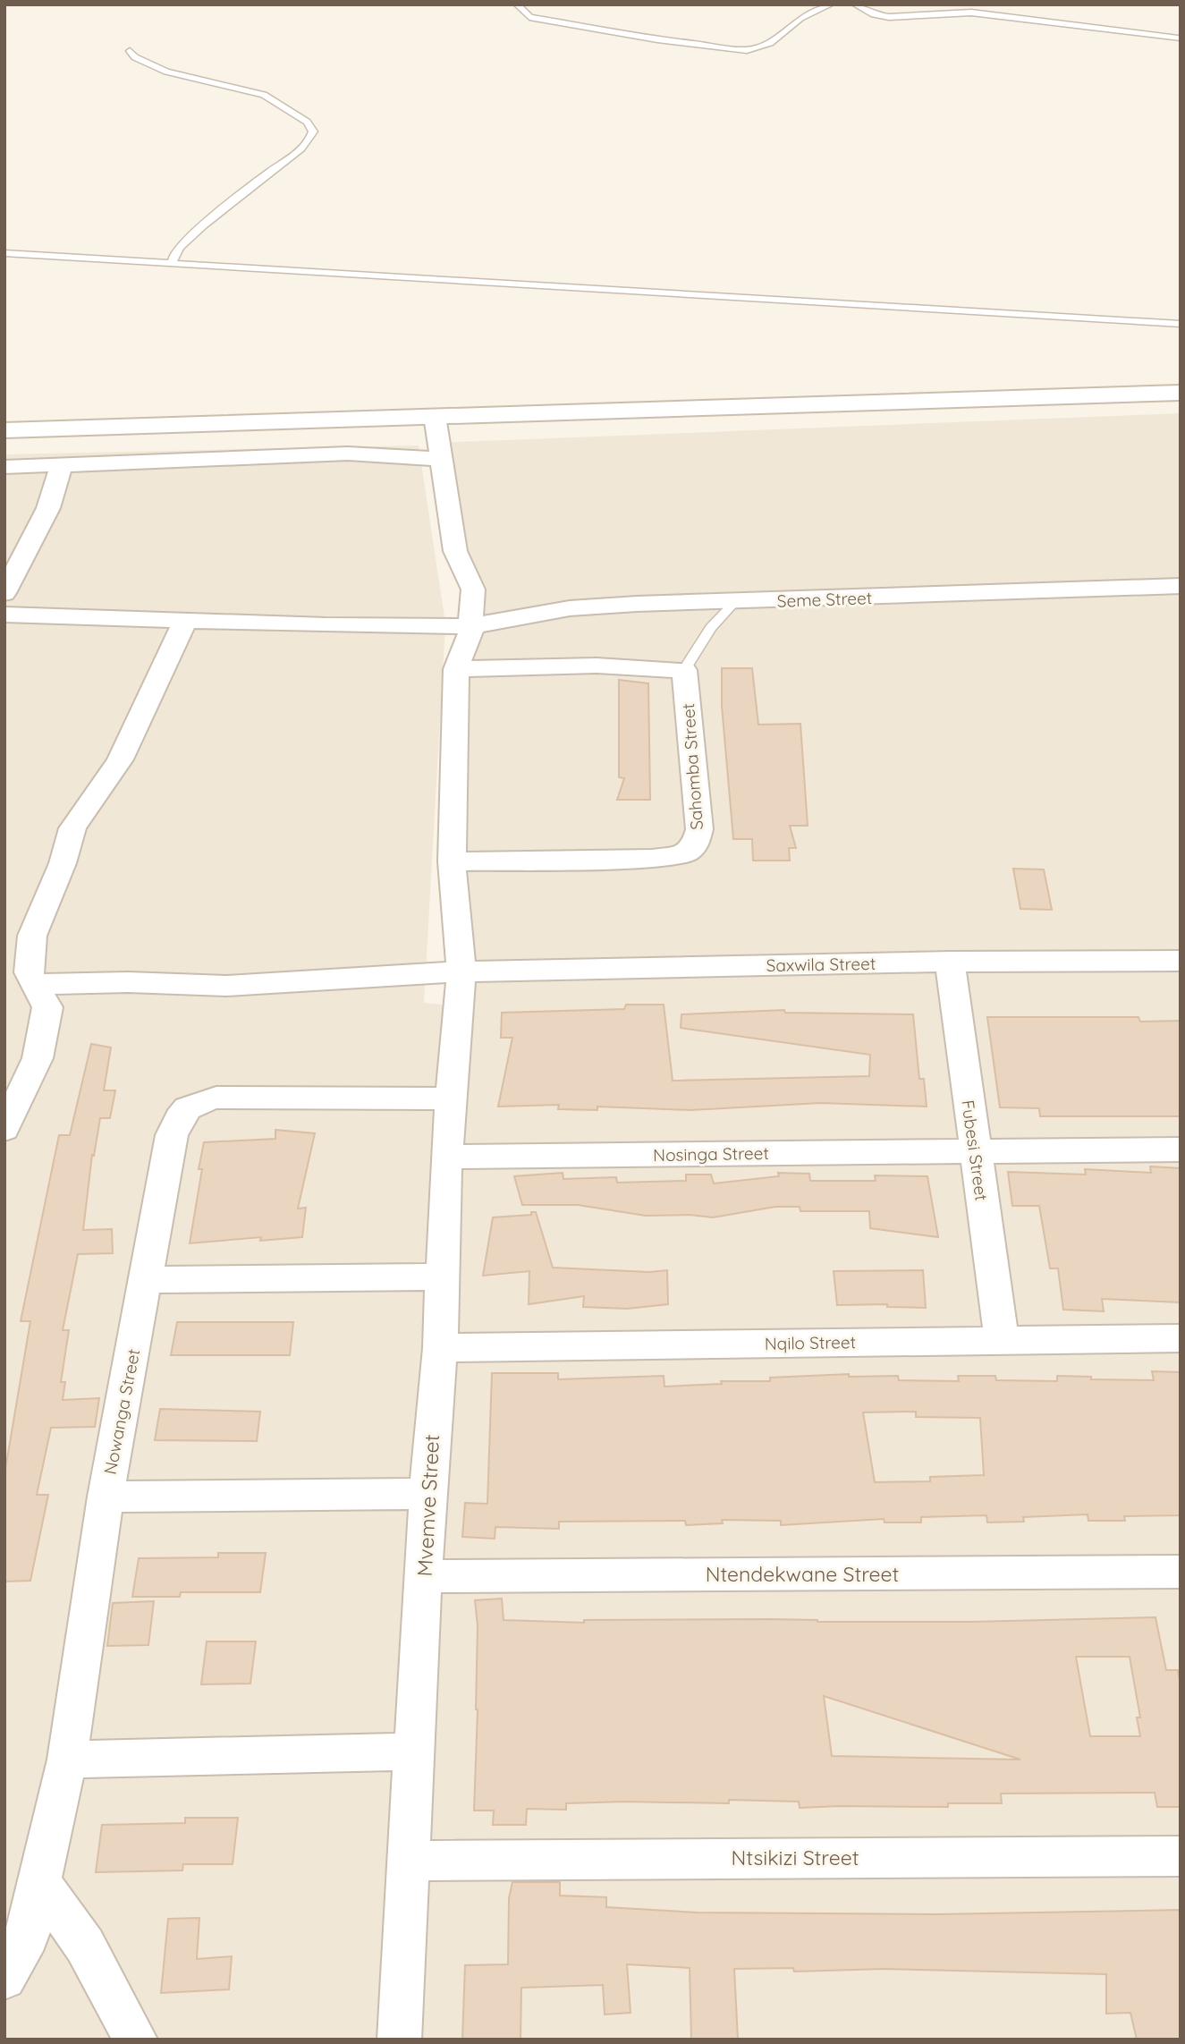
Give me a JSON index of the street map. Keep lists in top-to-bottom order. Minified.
{"streets":{"street":["Seme Street","Sahomba Street","Saxwila Street","Fubesi Street","Nosinga Street","Nqilo Street","Nowanga Street","Mvemve Street","Ntendekwane Street","Ntsikizi Street"]},"crossings":[["Saxwila Street","Fubesi Street"],["Saxwila Street","Mvemve Street"],["Fubesi Street","Nosinga Street"],["Fubesi Street","Nqilo Street"],["Nosinga Street","Mvemve Street"],["Nqilo Street","Mvemve Street"],["Nowanga Street","Mvemve Street"],["Mvemve Street","Ntendekwane Street"],["Mvemve Street","Ntsikizi Street"]]}
